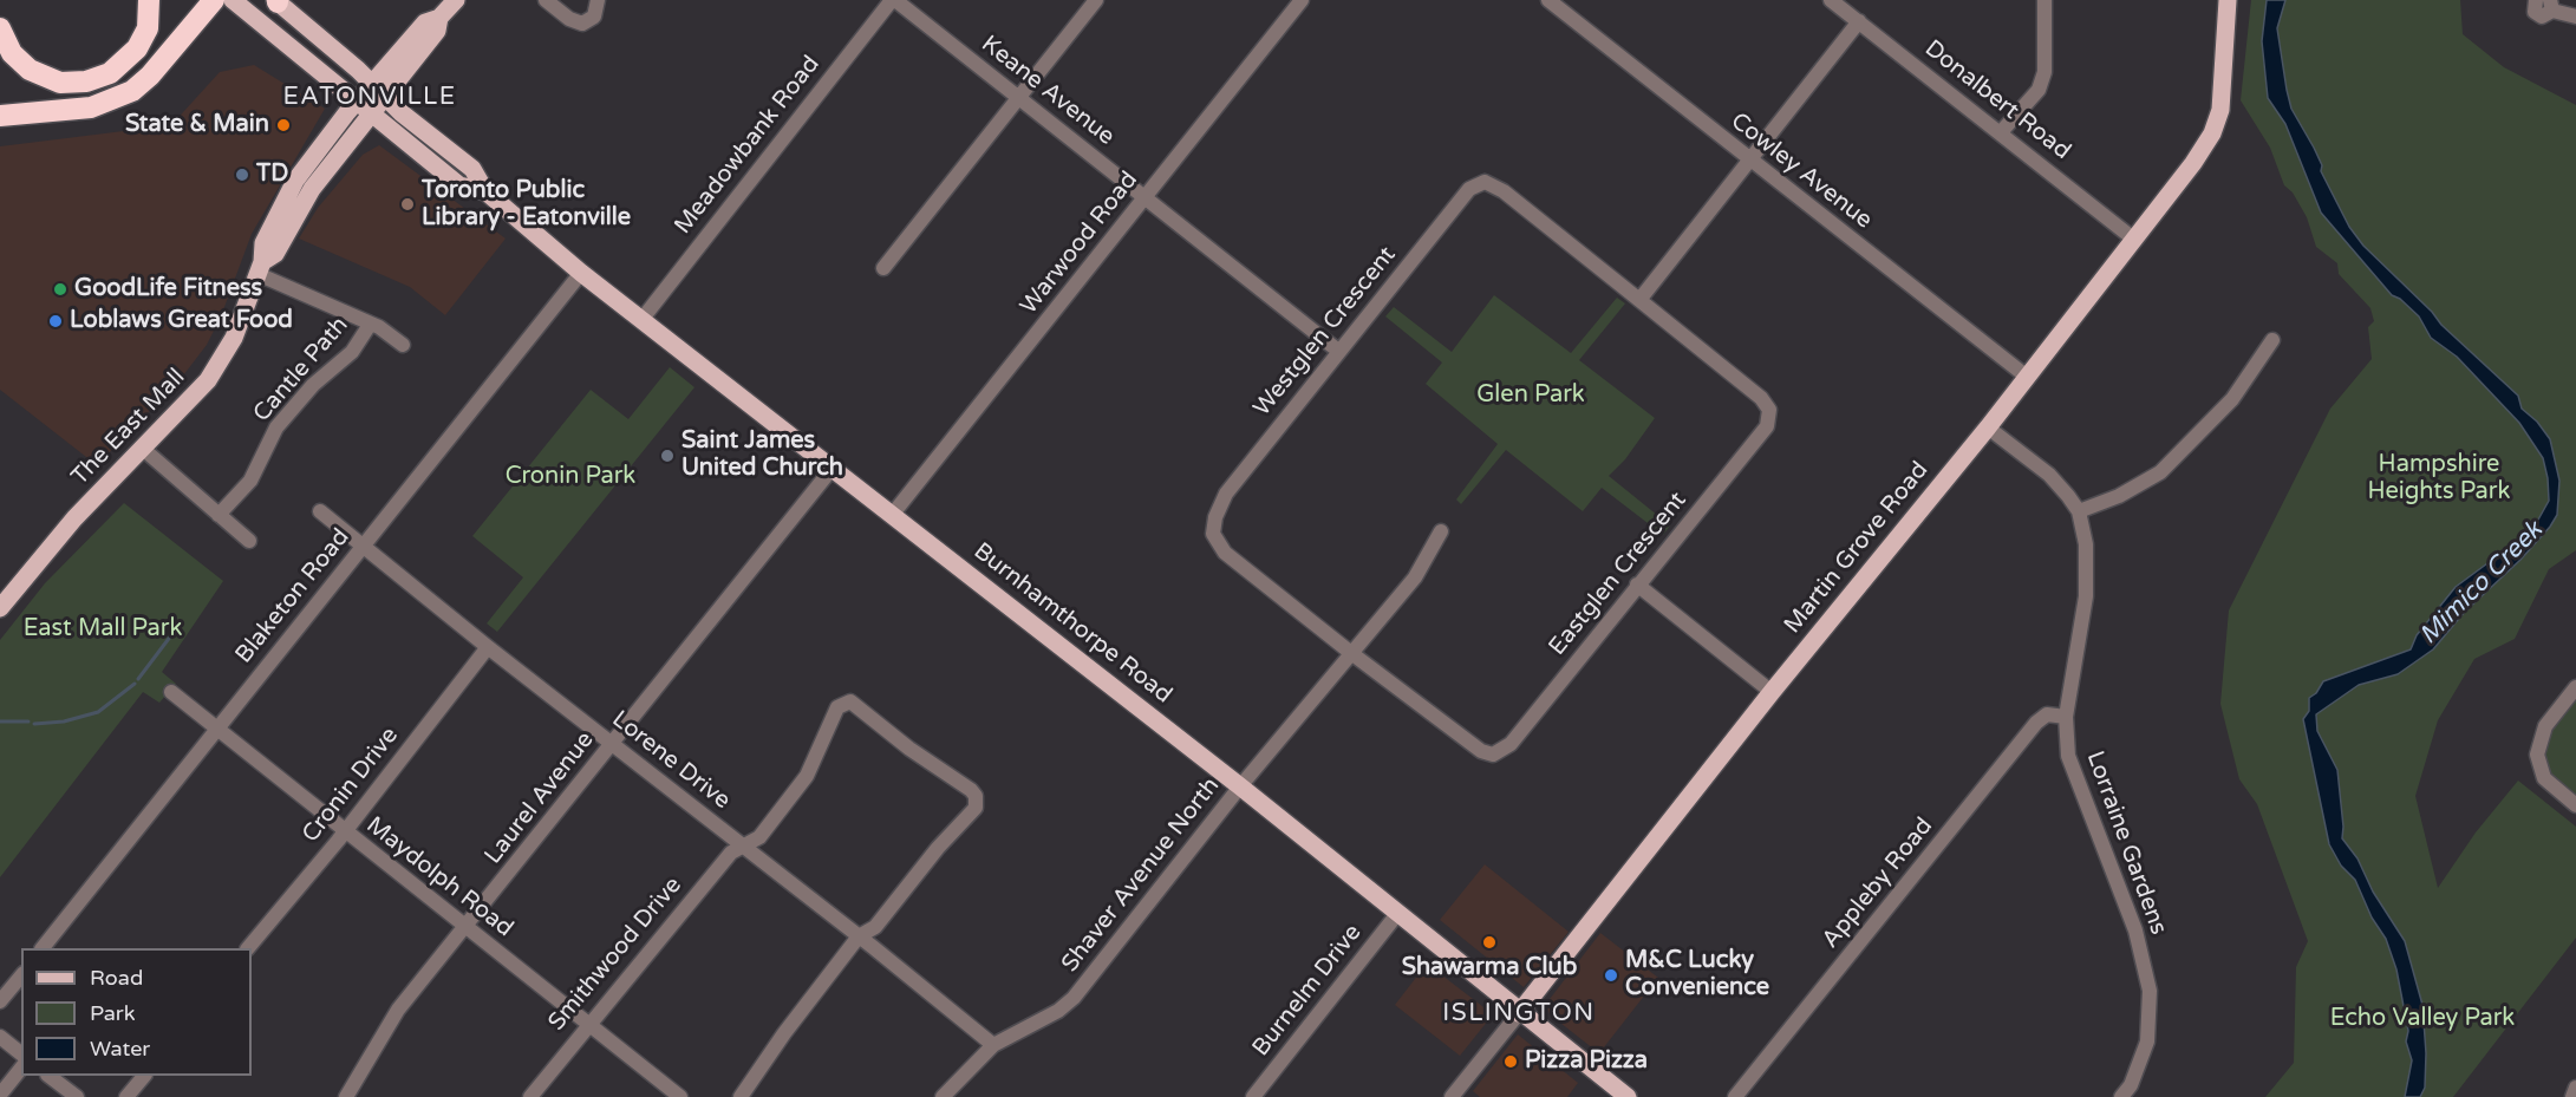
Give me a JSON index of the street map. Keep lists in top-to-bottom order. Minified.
{"streets":{"main road":["The East Mall","Martin Grove Road","Burnhamthorpe Road"],"street":["Keane Avenue","Donalbert Road","Meadowbank Road","Cowley Avenue","Warwood Road","Westglen Crescent","Cantle Path","Eastglen Crescent","Blaketon Road","Lorene Drive","Cronin Drive","Laurel Avenue","Lorraine Gardens","Shaver Avenue North","Maydolph Road","Appleby Road","Smithwood Drive","Burnelm Drive"]},"crossings":[["Keane Avenue","Meadowbank Road"],["Keane Avenue","Warwood Road"],["Keane Avenue","Westglen Crescent"],["Donalbert Road","Martin Grove Road"],["Meadowbank Road","Burnhamthorpe Road"],["Cowley Avenue","Martin Grove Road"],["Warwood Road","Burnhamthorpe Road"],["Westglen Crescent","Eastglen Crescent"],["Westglen Crescent","Shaver Avenue North"],["Cantle Path","The East Mall"],["The East Mall","Burnhamthorpe Road"],["Martin Grove Road","Burnhamthorpe Road"],["Martin Grove Road","Lorraine Gardens"],["Eastglen Crescent","Shaver Avenue North"],["Blaketon Road","Burnhamthorpe Road"],["Blaketon Road","Lorene Drive"],["Blaketon Road","Maydolph Road"],["Burnhamthorpe Road","Laurel Avenue"],["Burnhamthorpe Road","Shaver Avenue North"],["Burnhamthorpe Road","Burnelm Drive"],["Lorene Drive","Cronin Drive"],["Lorene Drive","Laurel Avenue"],["Lorene Drive","Shaver Avenue North"],["Lorene Drive","Smithwood Drive"],["Cronin Drive","Maydolph Road"],["Laurel Avenue","Maydolph Road"],["Lorraine Gardens","Appleby Road"],["Maydolph Road","Smithwood Drive"]],"districts":["EATONVILLE","ISLINGTON"],"water":["Mimico Creek"],"parks":["Glen Park","Hampshire Heights Park","Cronin Park","East Mall Park","Echo Valley Park"],"places":["State & Main","TD","Toronto Public Library - Eatonville","GoodLife Fitness","Loblaws Great Food","Saint James United Church","Shawarma Club","M&C Lucky Convenience","Pizza Pizza"],"legend":["Road","Park","Water"]}
